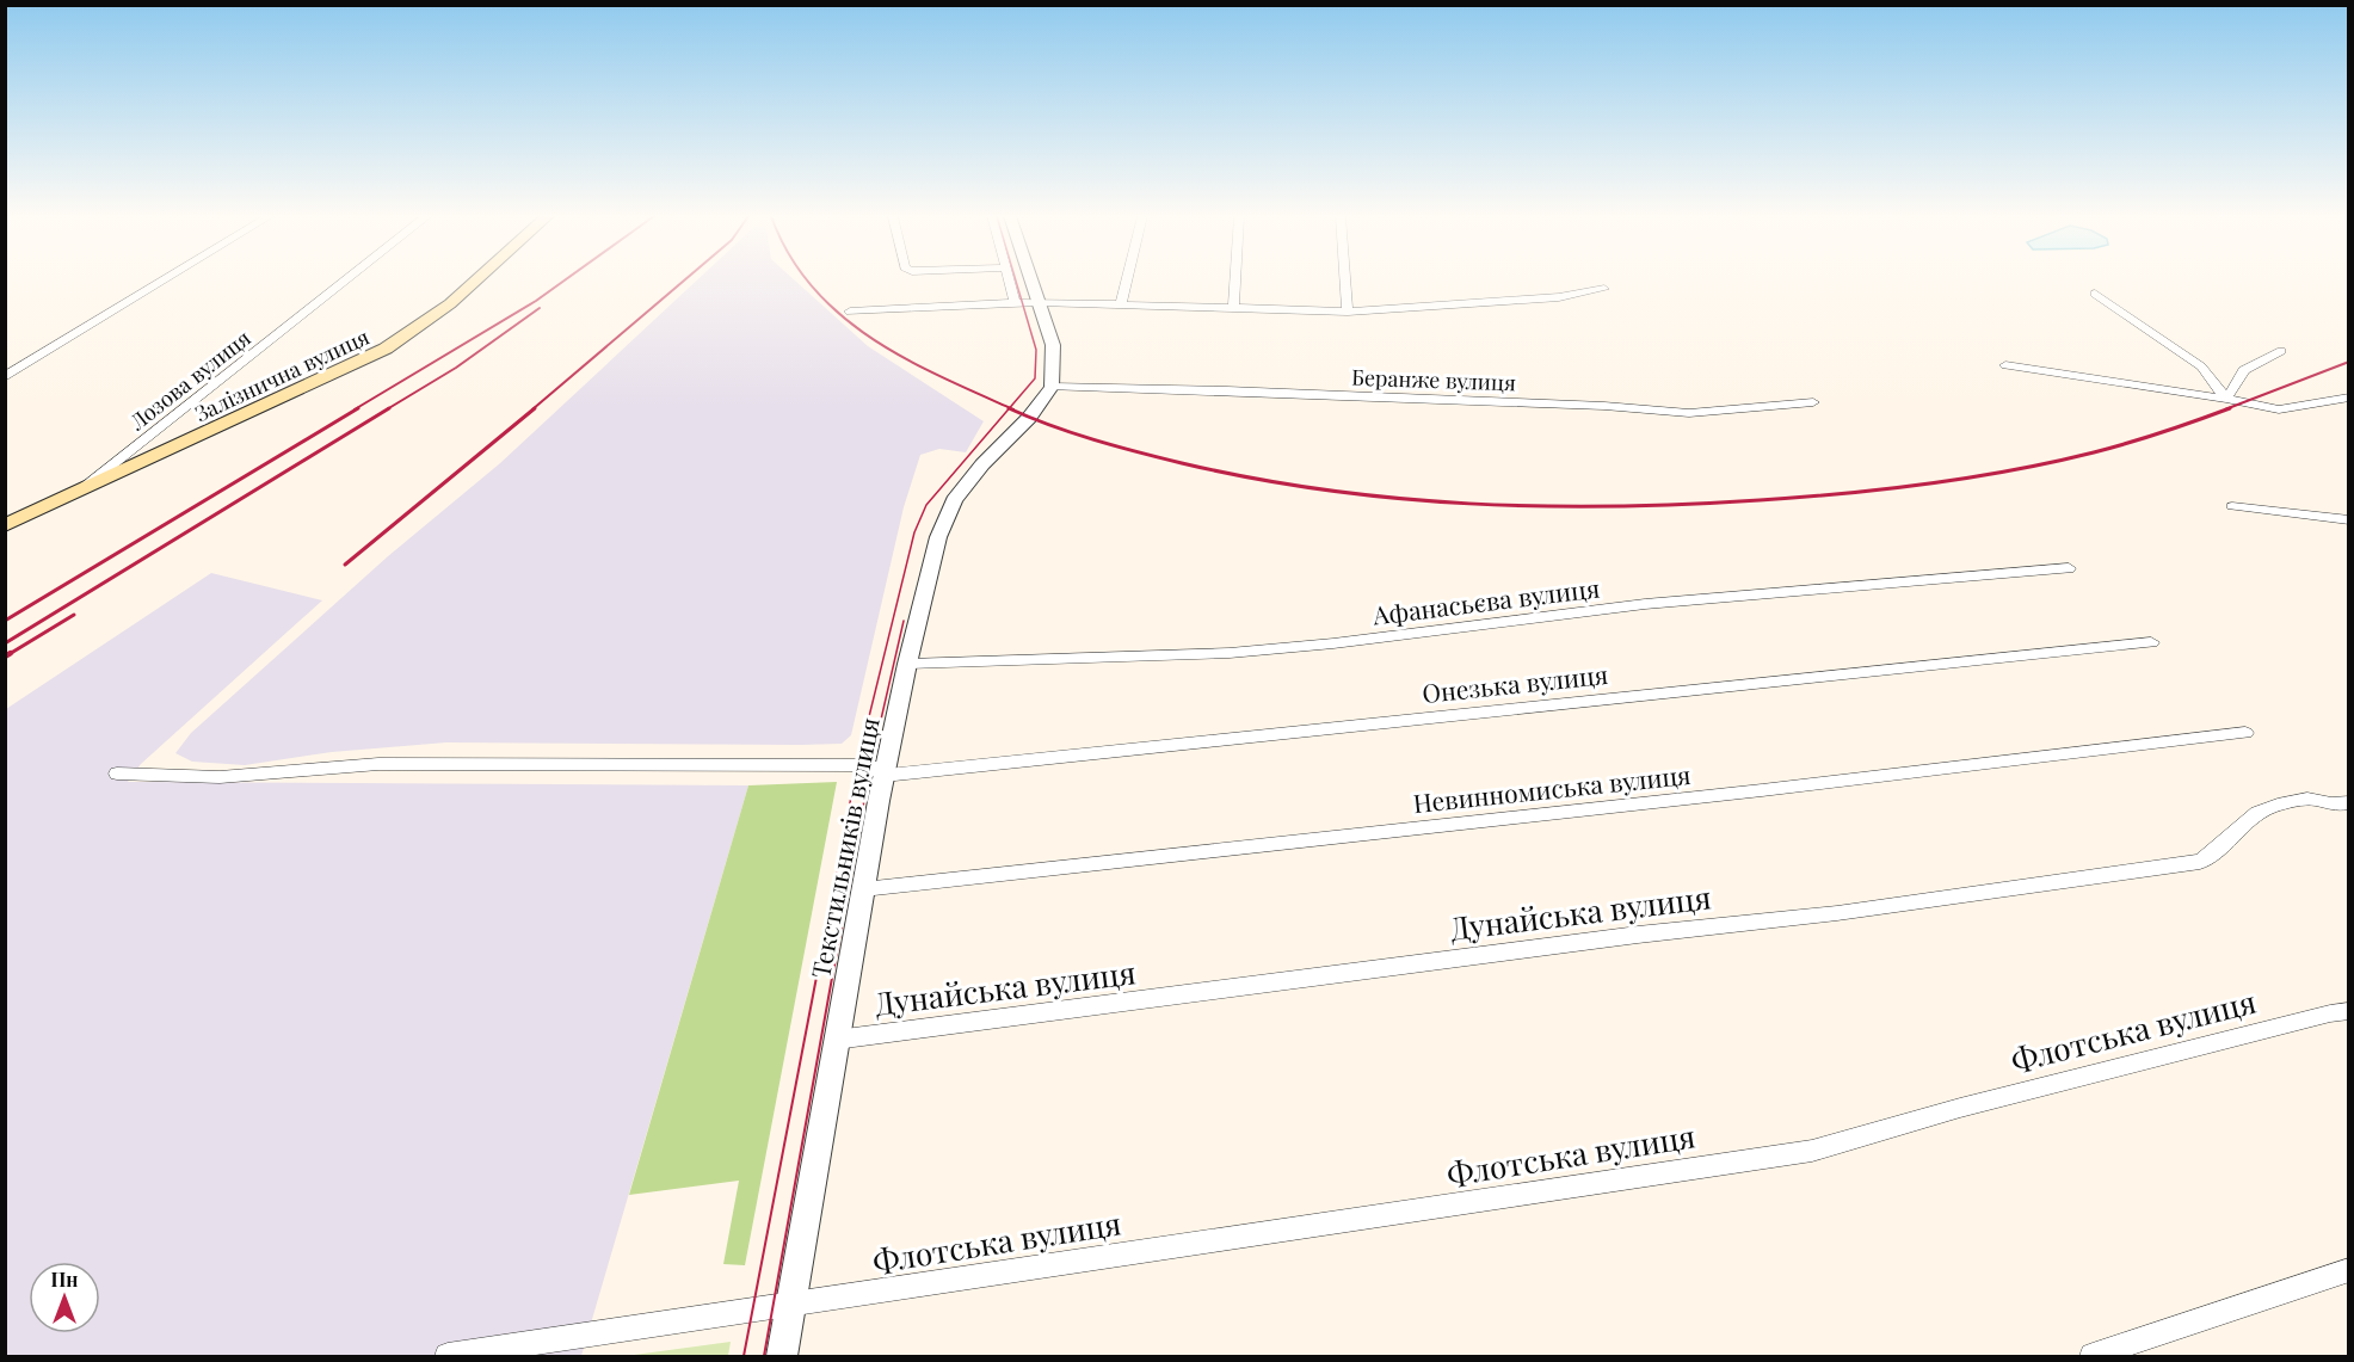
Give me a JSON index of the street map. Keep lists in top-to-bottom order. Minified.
{"streets":{"main road":["Залізнична вулиця"],"street":["Лозова вулиця","Беранже вулиця","Афанасьєва вулиця","Онезька вулиця","Невинномиська вулиця","Текстильників вулиця","Дунайська вулиця","Флотська вулиця"]},"crossings":[["Залізнична вулиця","Лозова вулиця"],["Беранже вулиця","Текстильників вулиця"],["Афанасьєва вулиця","Текстильників вулиця"],["Онезька вулиця","Текстильників вулиця"],["Невинномиська вулиця","Текстильників вулиця"],["Текстильників вулиця","Дунайська вулиця"],["Текстильників вулиця","Флотська вулиця"]],"north":"top"}
